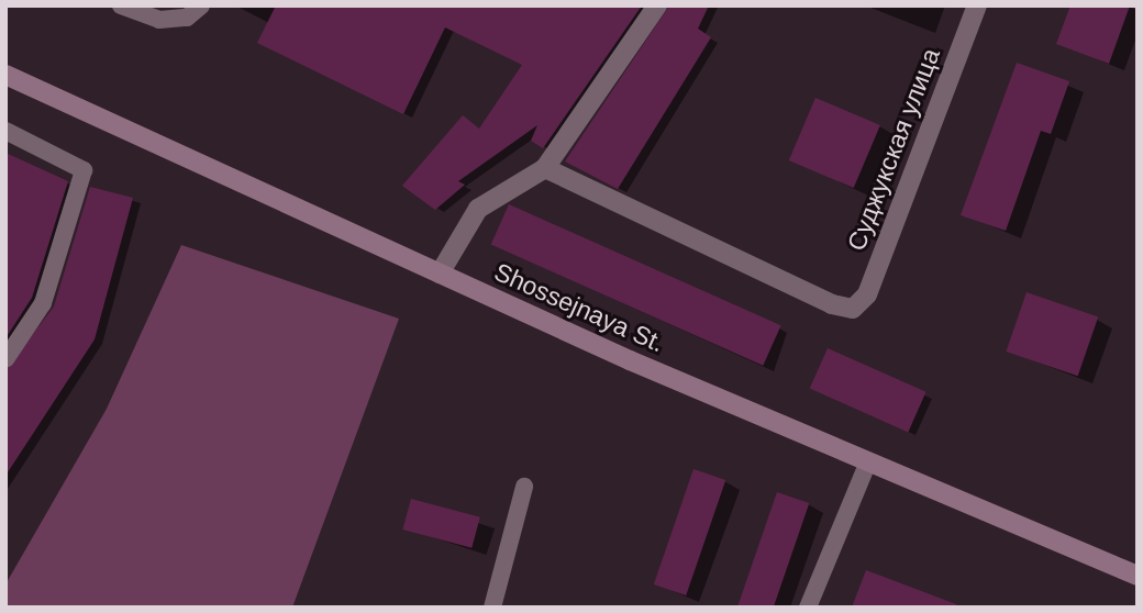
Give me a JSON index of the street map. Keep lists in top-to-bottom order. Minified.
{"streets":{"street":["Суджукская улица","Shossejnaya St."]}}
